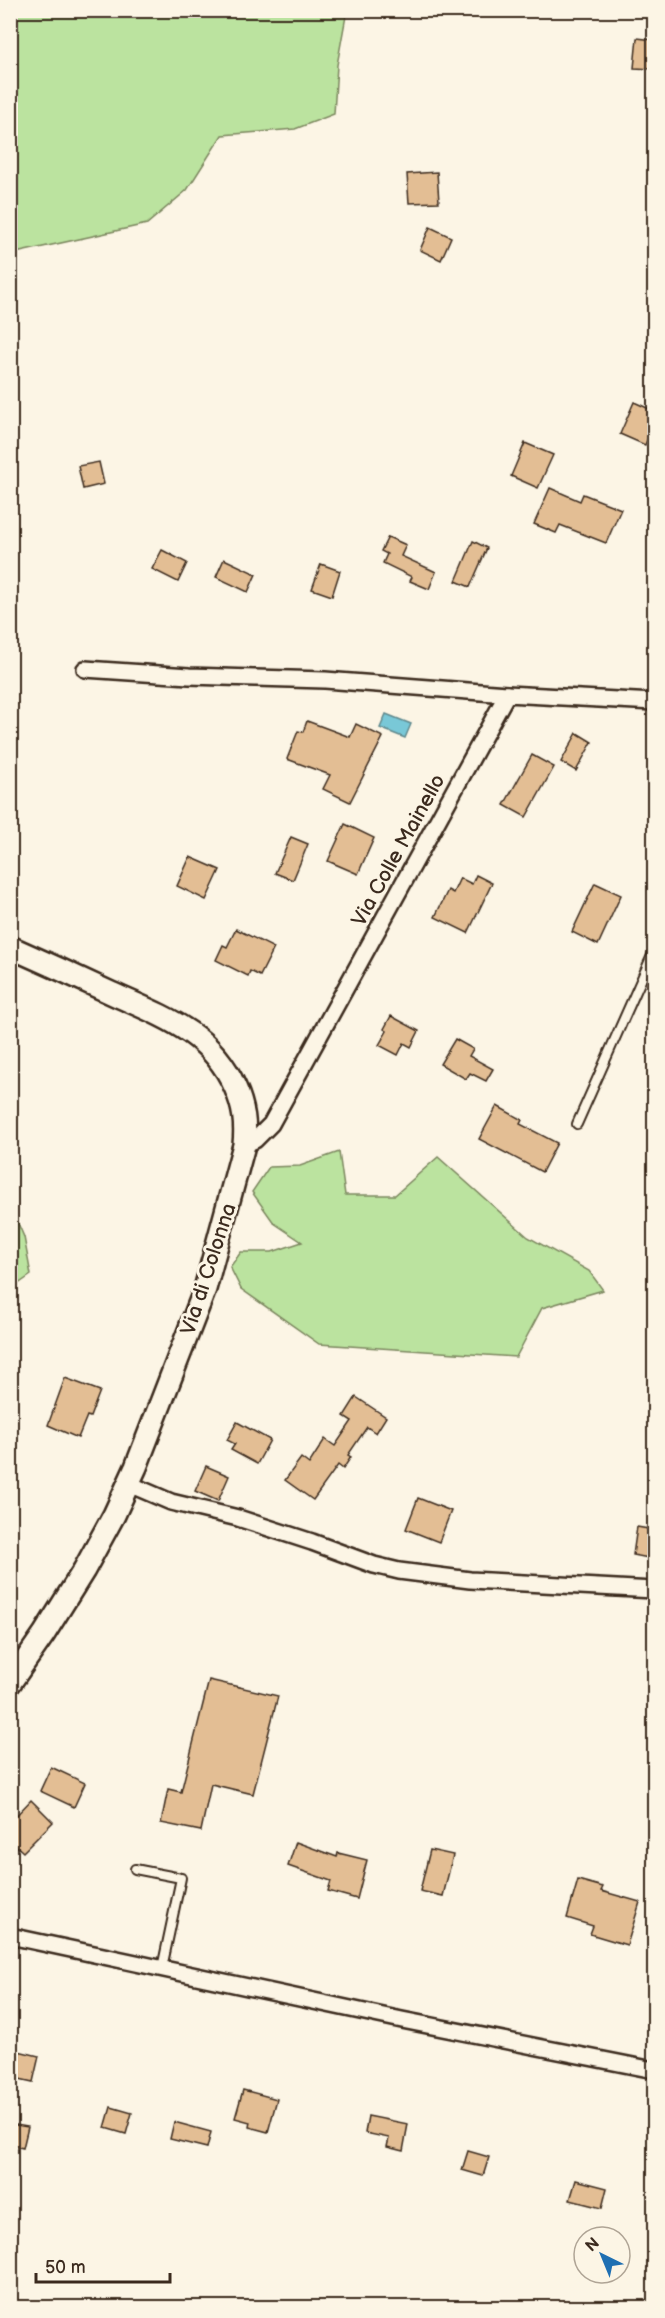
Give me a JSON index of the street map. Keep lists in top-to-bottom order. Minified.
{"streets":{"street":["Via Colle Mainello","Via di Colonna"]},"crossings":[["Via Colle Mainello","Via di Colonna"]],"scale_bar":"50 m","north":"top left"}
